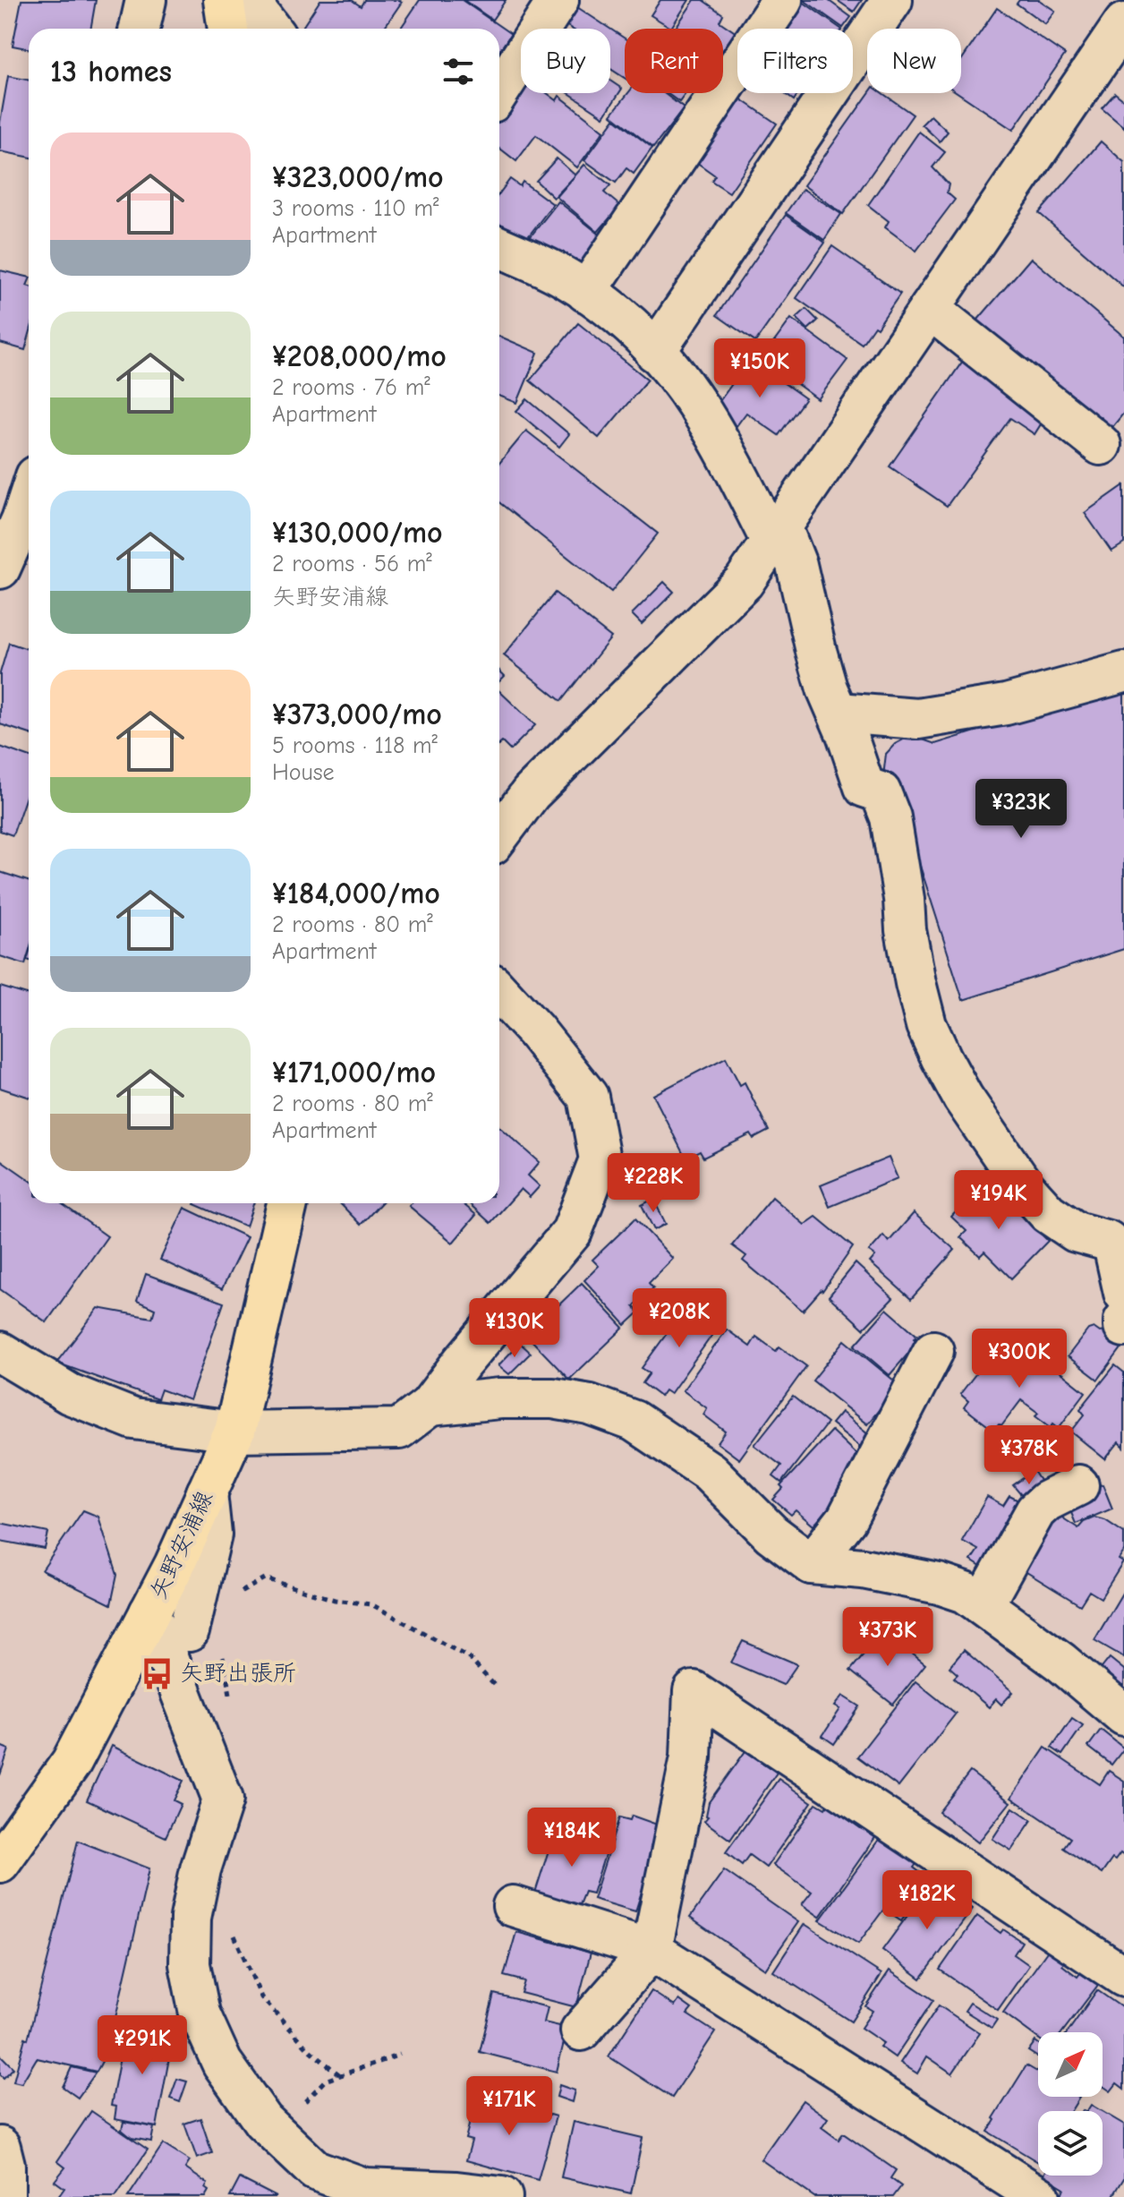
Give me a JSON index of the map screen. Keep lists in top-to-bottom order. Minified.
{"streets":{"main road":["矢野安浦線"]},"places":{"bus stop":["矢野出張所"]},"north":"top right","page":{"chip":["Buy","Rent","Filters","New"],"heading":"13 homes","list":[{"name":"¥323,000/mo","note":"3 rooms · 110 m² · Apartment"},{"name":"¥208,000/mo","note":"2 rooms · 76 m² · Apartment"},{"name":"¥130,000/mo","note":"2 rooms · 56 m² · 矢野安浦線"},{"name":"¥373,000/mo","note":"5 rooms · 118 m² · House"},{"name":"¥184,000/mo","note":"2 rooms · 80 m² · Apartment"},{"name":"¥171,000/mo","note":"2 rooms · 80 m² · Apartment"}],"price":["¥150K","¥323K","¥228K","¥194K","¥208K","¥130K","¥300K","¥378K","¥373K","¥184K","¥182K","¥291K","¥171K"]}}
